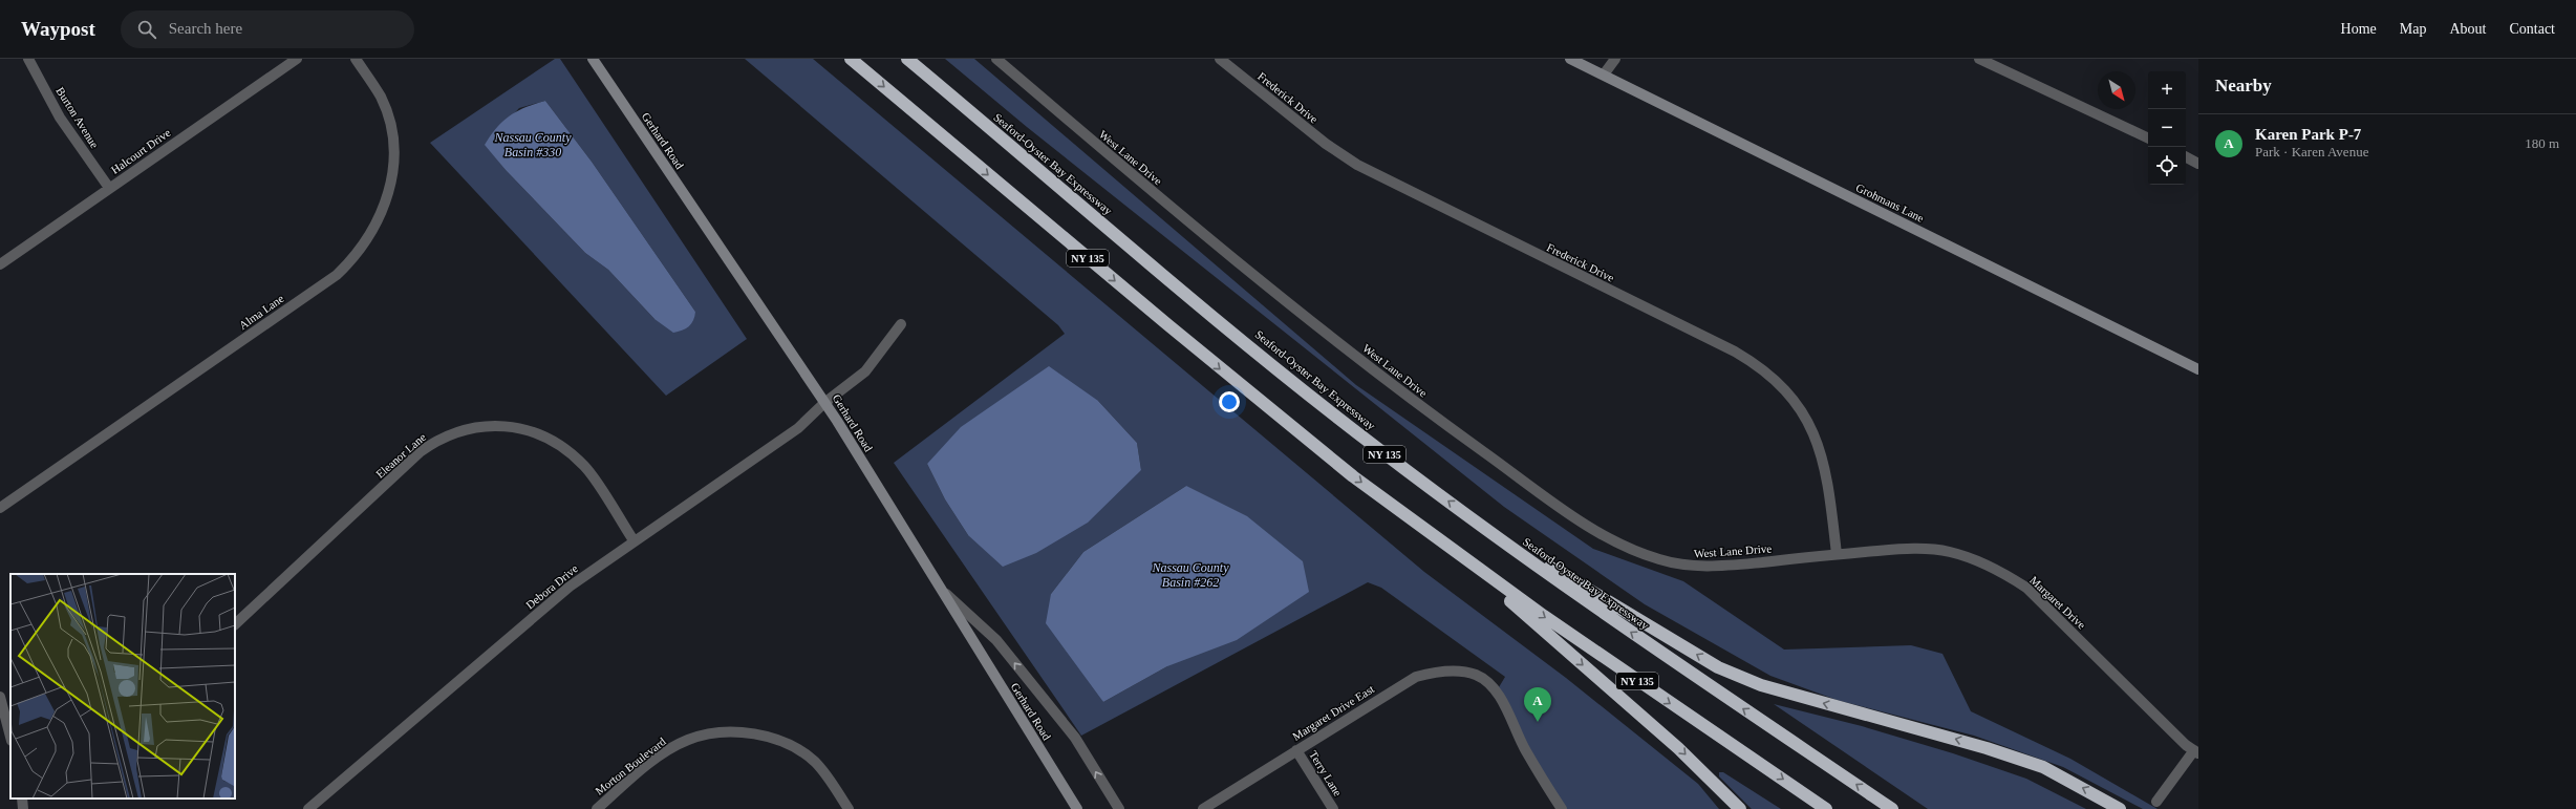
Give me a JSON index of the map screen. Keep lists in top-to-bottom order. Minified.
{"streets":{"highway":["Seaford-Oyster Bay Expressway","NY 135"],"street":["Frederick Drive","Burton Avenue","Gerhard Road","Halcourt Drive","West Lane Drive","Grohmans Lane","Alma Lane","Eleanor Lane","Debora Drive","Margaret Drive","Margaret Drive East","Morton Boulevard","Terry Lane"]},"crossings":[["Frederick Drive","West Lane Drive"],["Frederick Drive","Margaret Drive"],["Burton Avenue","Halcourt Drive"],["Gerhard Road","Debora Drive"],["West Lane Drive","Margaret Drive"],["Eleanor Lane","Debora Drive"],["Margaret Drive East","Terry Lane"]],"water":["Nassau County Basin #330","Nassau County Basin #262"],"north":"bottom right","page":{"header":"Waypost","search":"Search here","nav":["Home","Map","About","Contact"],"heading":"Nearby","map_buttons":["+","−"],"list":[{"mark":"A","name":"Karen Park P-7","note":"Park · Karen Avenue","value":"180 m"}],"pins":"A"}}
